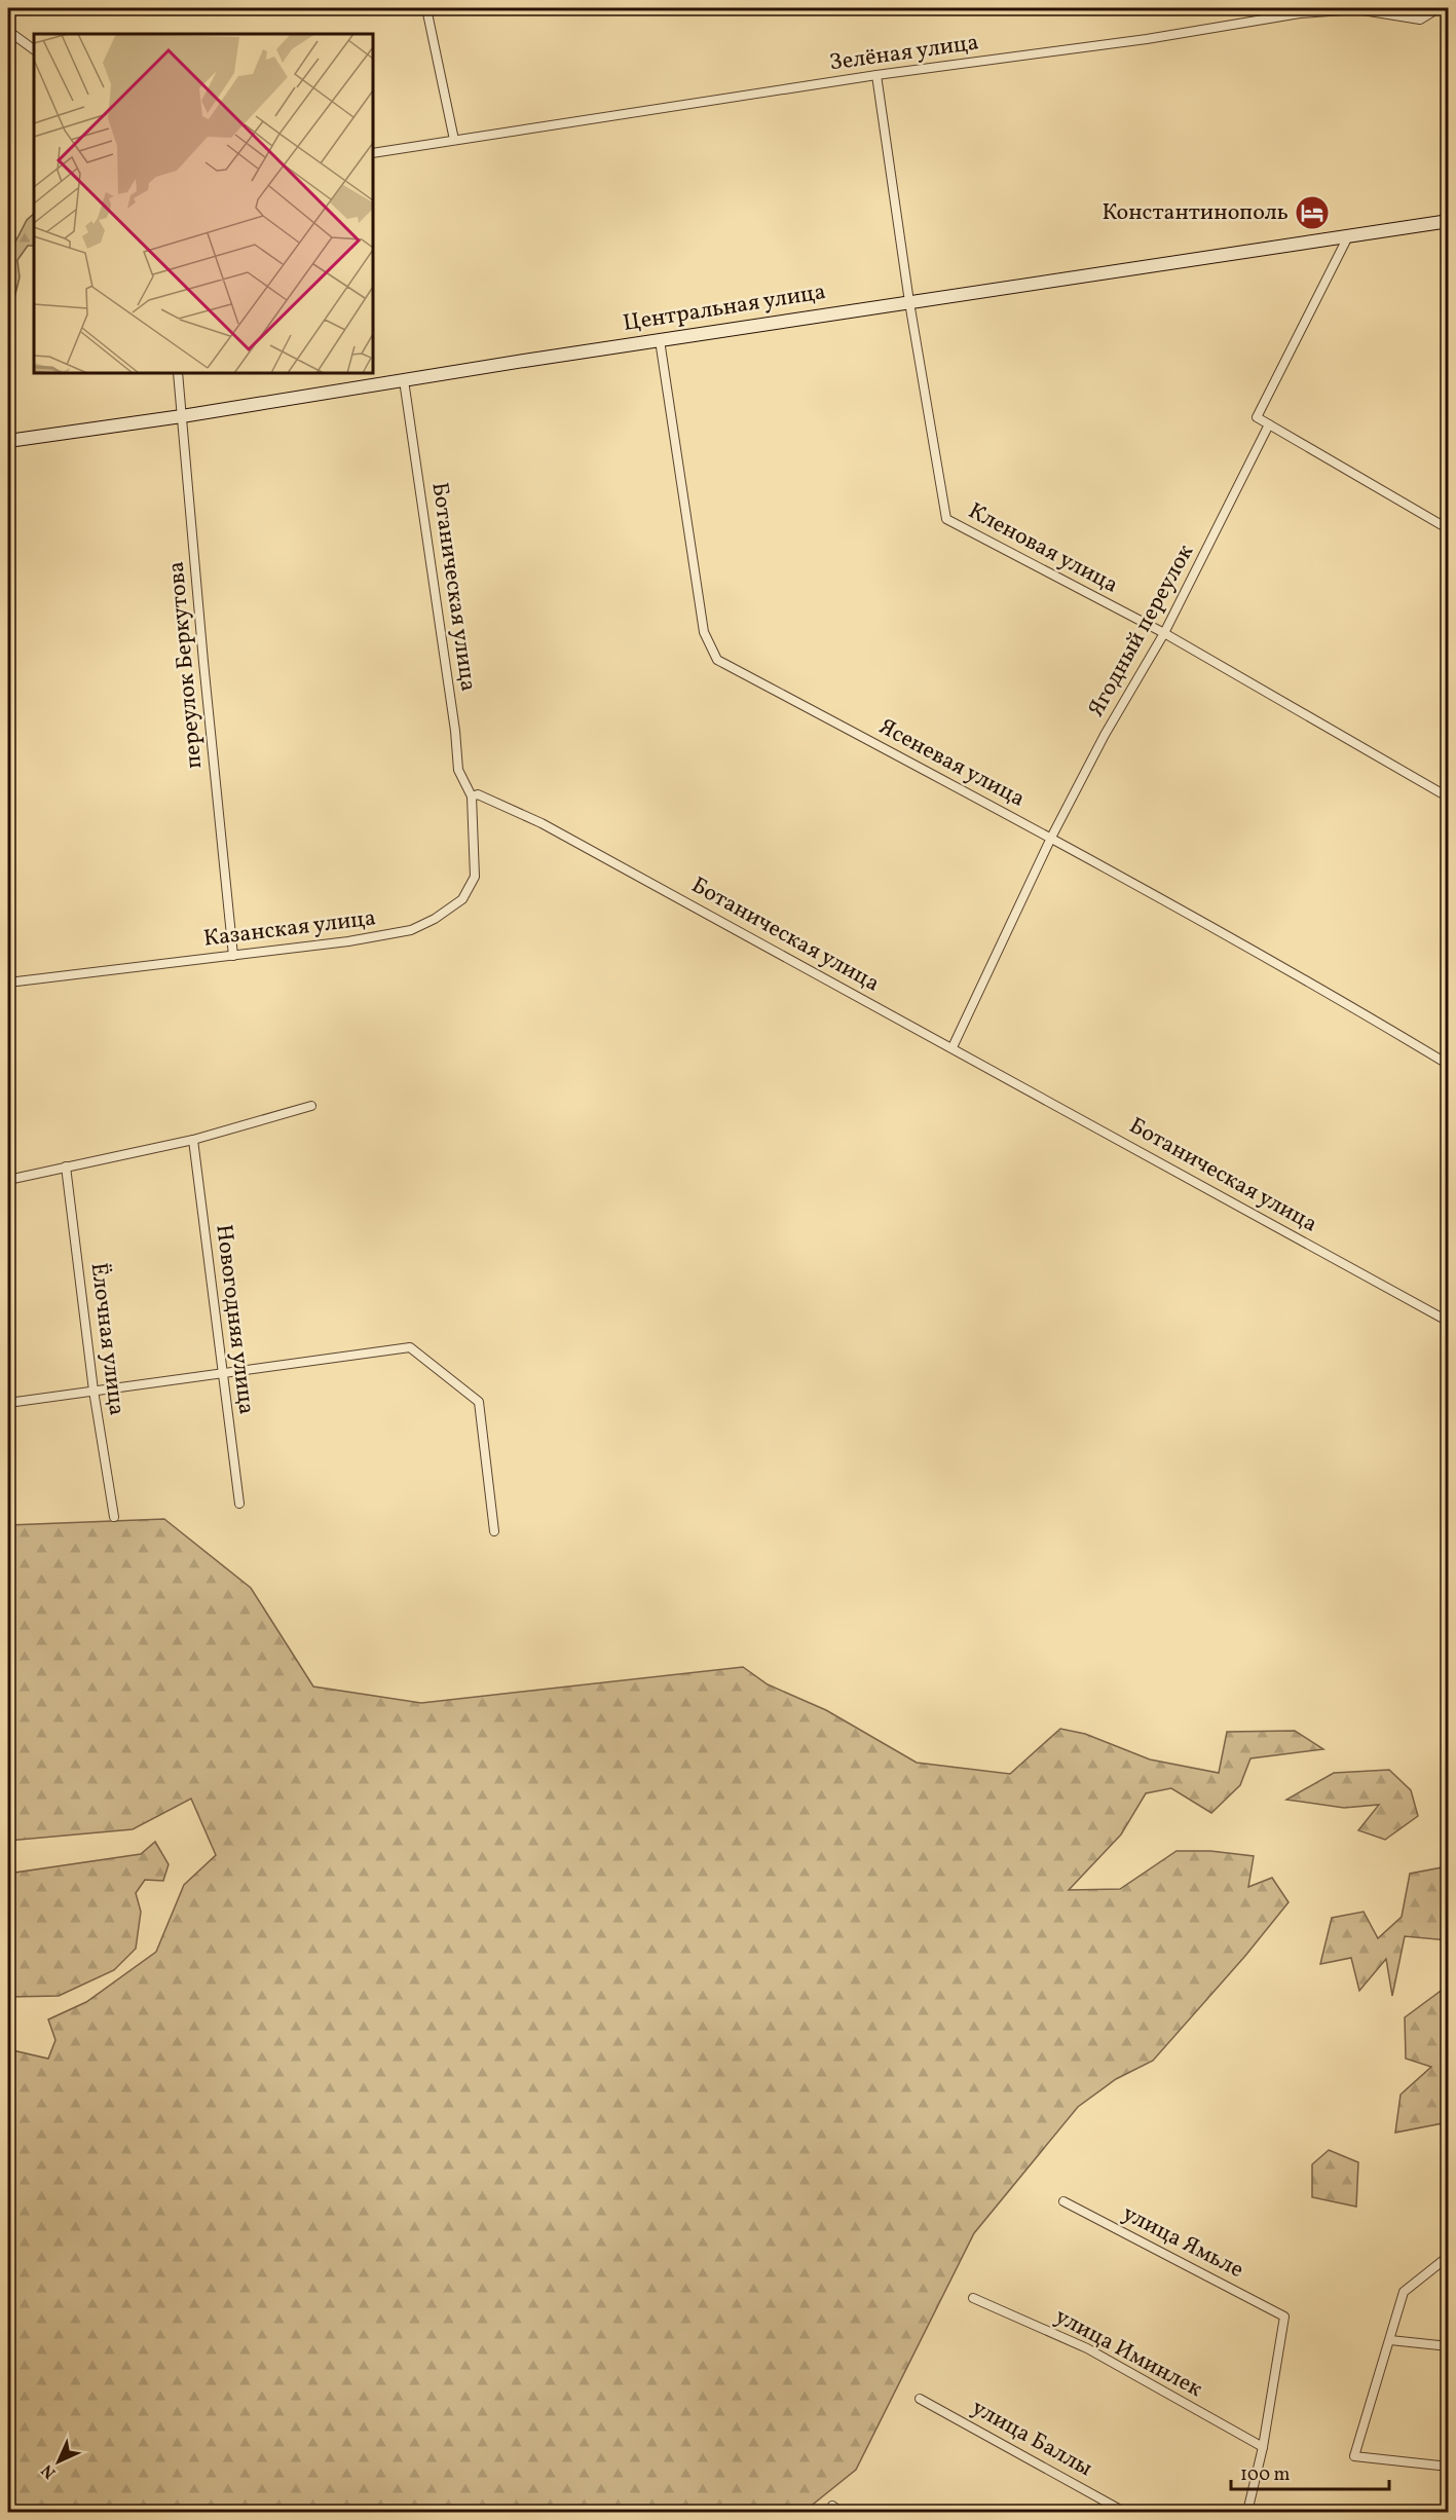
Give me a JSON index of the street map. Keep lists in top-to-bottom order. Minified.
{"streets":{"street":["Зелёная улица","Центральная улица","Кленовая улица","Ботаническая улица","Ягодный переулок","переулок Беркутова","Ясеневая улица","Казанская улица","Новогодняя улица","Ёлочная улица","улица Ямьле","улица Иминлек","улица Баллы"]},"crossings":[["Зелёная улица","Кленовая улица"],["Центральная улица","Кленовая улица"],["Центральная улица","Ботаническая улица"],["Центральная улица","переулок Беркутова"],["Центральная улица","Ясеневая улица"],["Кленовая улица","Ягодный переулок"],["Ботаническая улица","Ягодный переулок"],["Ботаническая улица","Казанская улица"],["Ягодный переулок","Ясеневая улица"],["переулок Беркутова","Казанская улица"],["улица Ямьле","улица Иминлек"]],"places":{"hotel":["Константинополь"]},"scale_bar":"100 m","north":"bottom left"}
